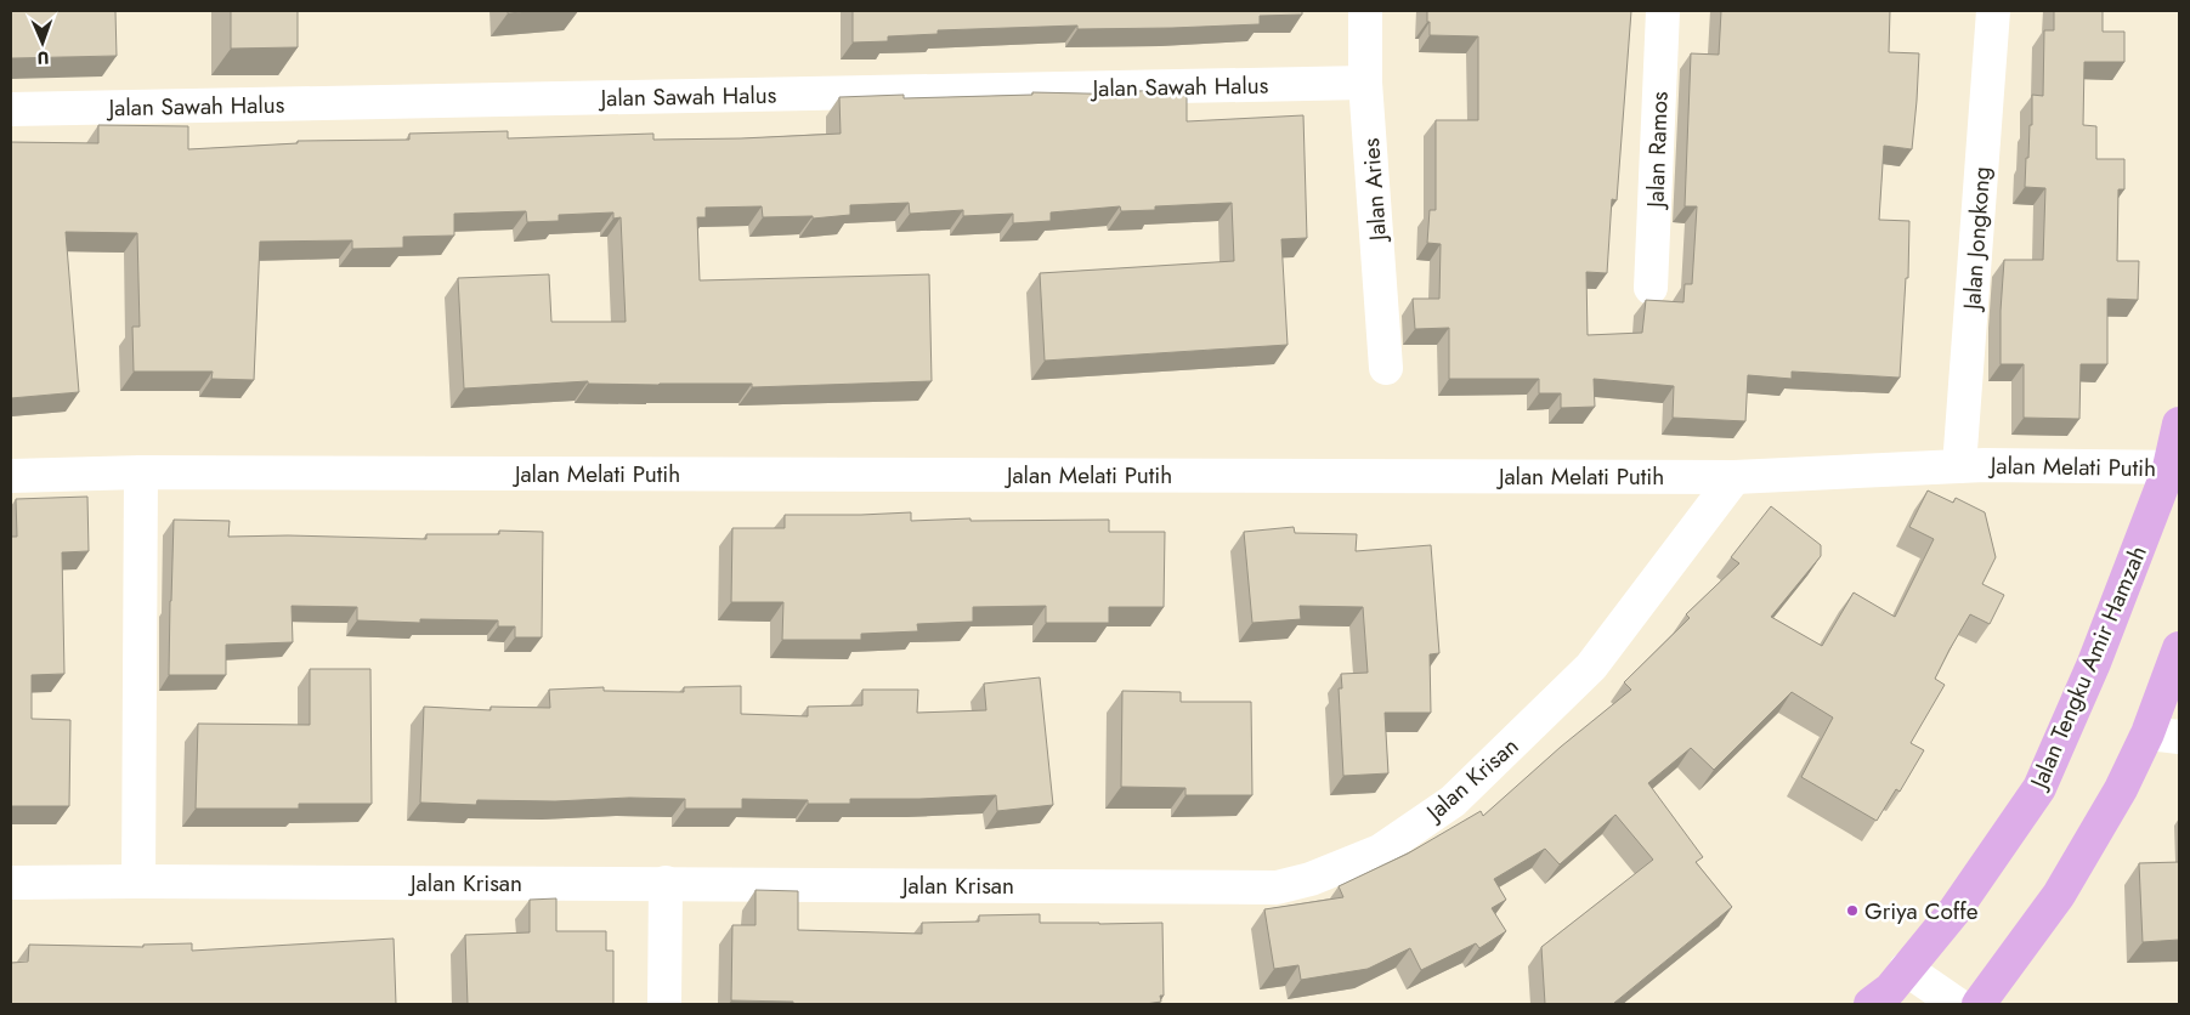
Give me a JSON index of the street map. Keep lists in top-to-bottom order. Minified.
{"streets":{"main road":["Jalan Tengku Amir Hamzah"],"street":["Jalan Sawah Halus","Jalan Ramos","Jalan Aries","Jalan Jongkong","Jalan Melati Putih","Jalan Krisan"]},"crossings":[["Jalan Sawah Halus","Jalan Aries"],["Jalan Jongkong","Jalan Melati Putih"],["Jalan Melati Putih","Jalan Tengku Amir Hamzah"],["Jalan Melati Putih","Jalan Krisan"]],"places":["Griya Coffe"],"north":"bottom"}
